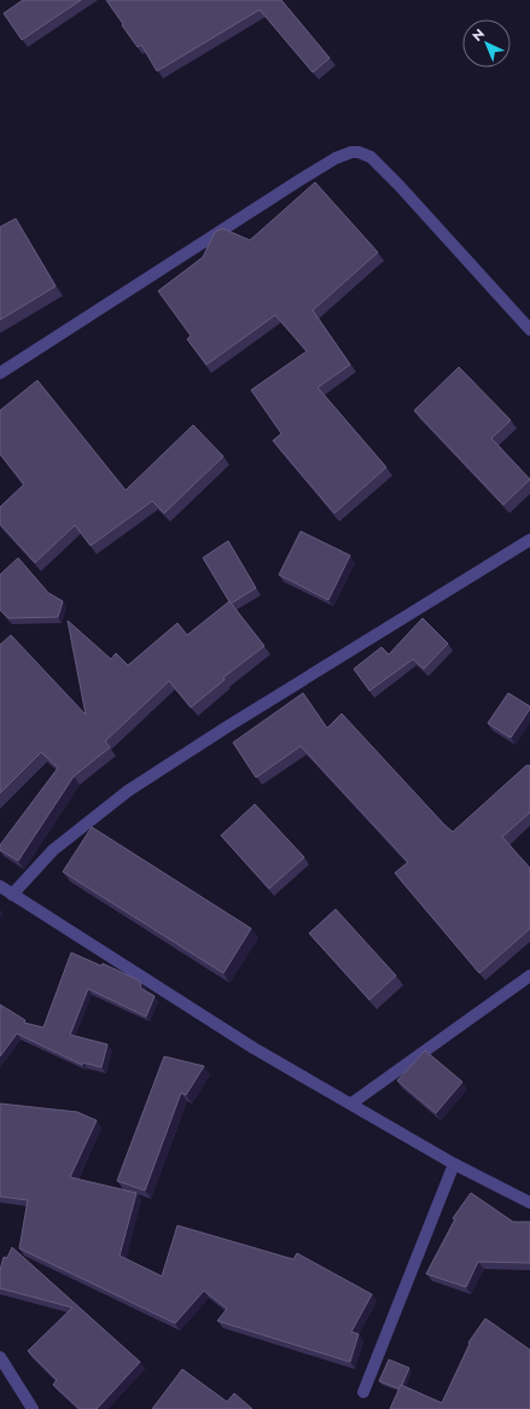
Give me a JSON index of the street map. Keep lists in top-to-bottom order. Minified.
{"north":"top left"}
